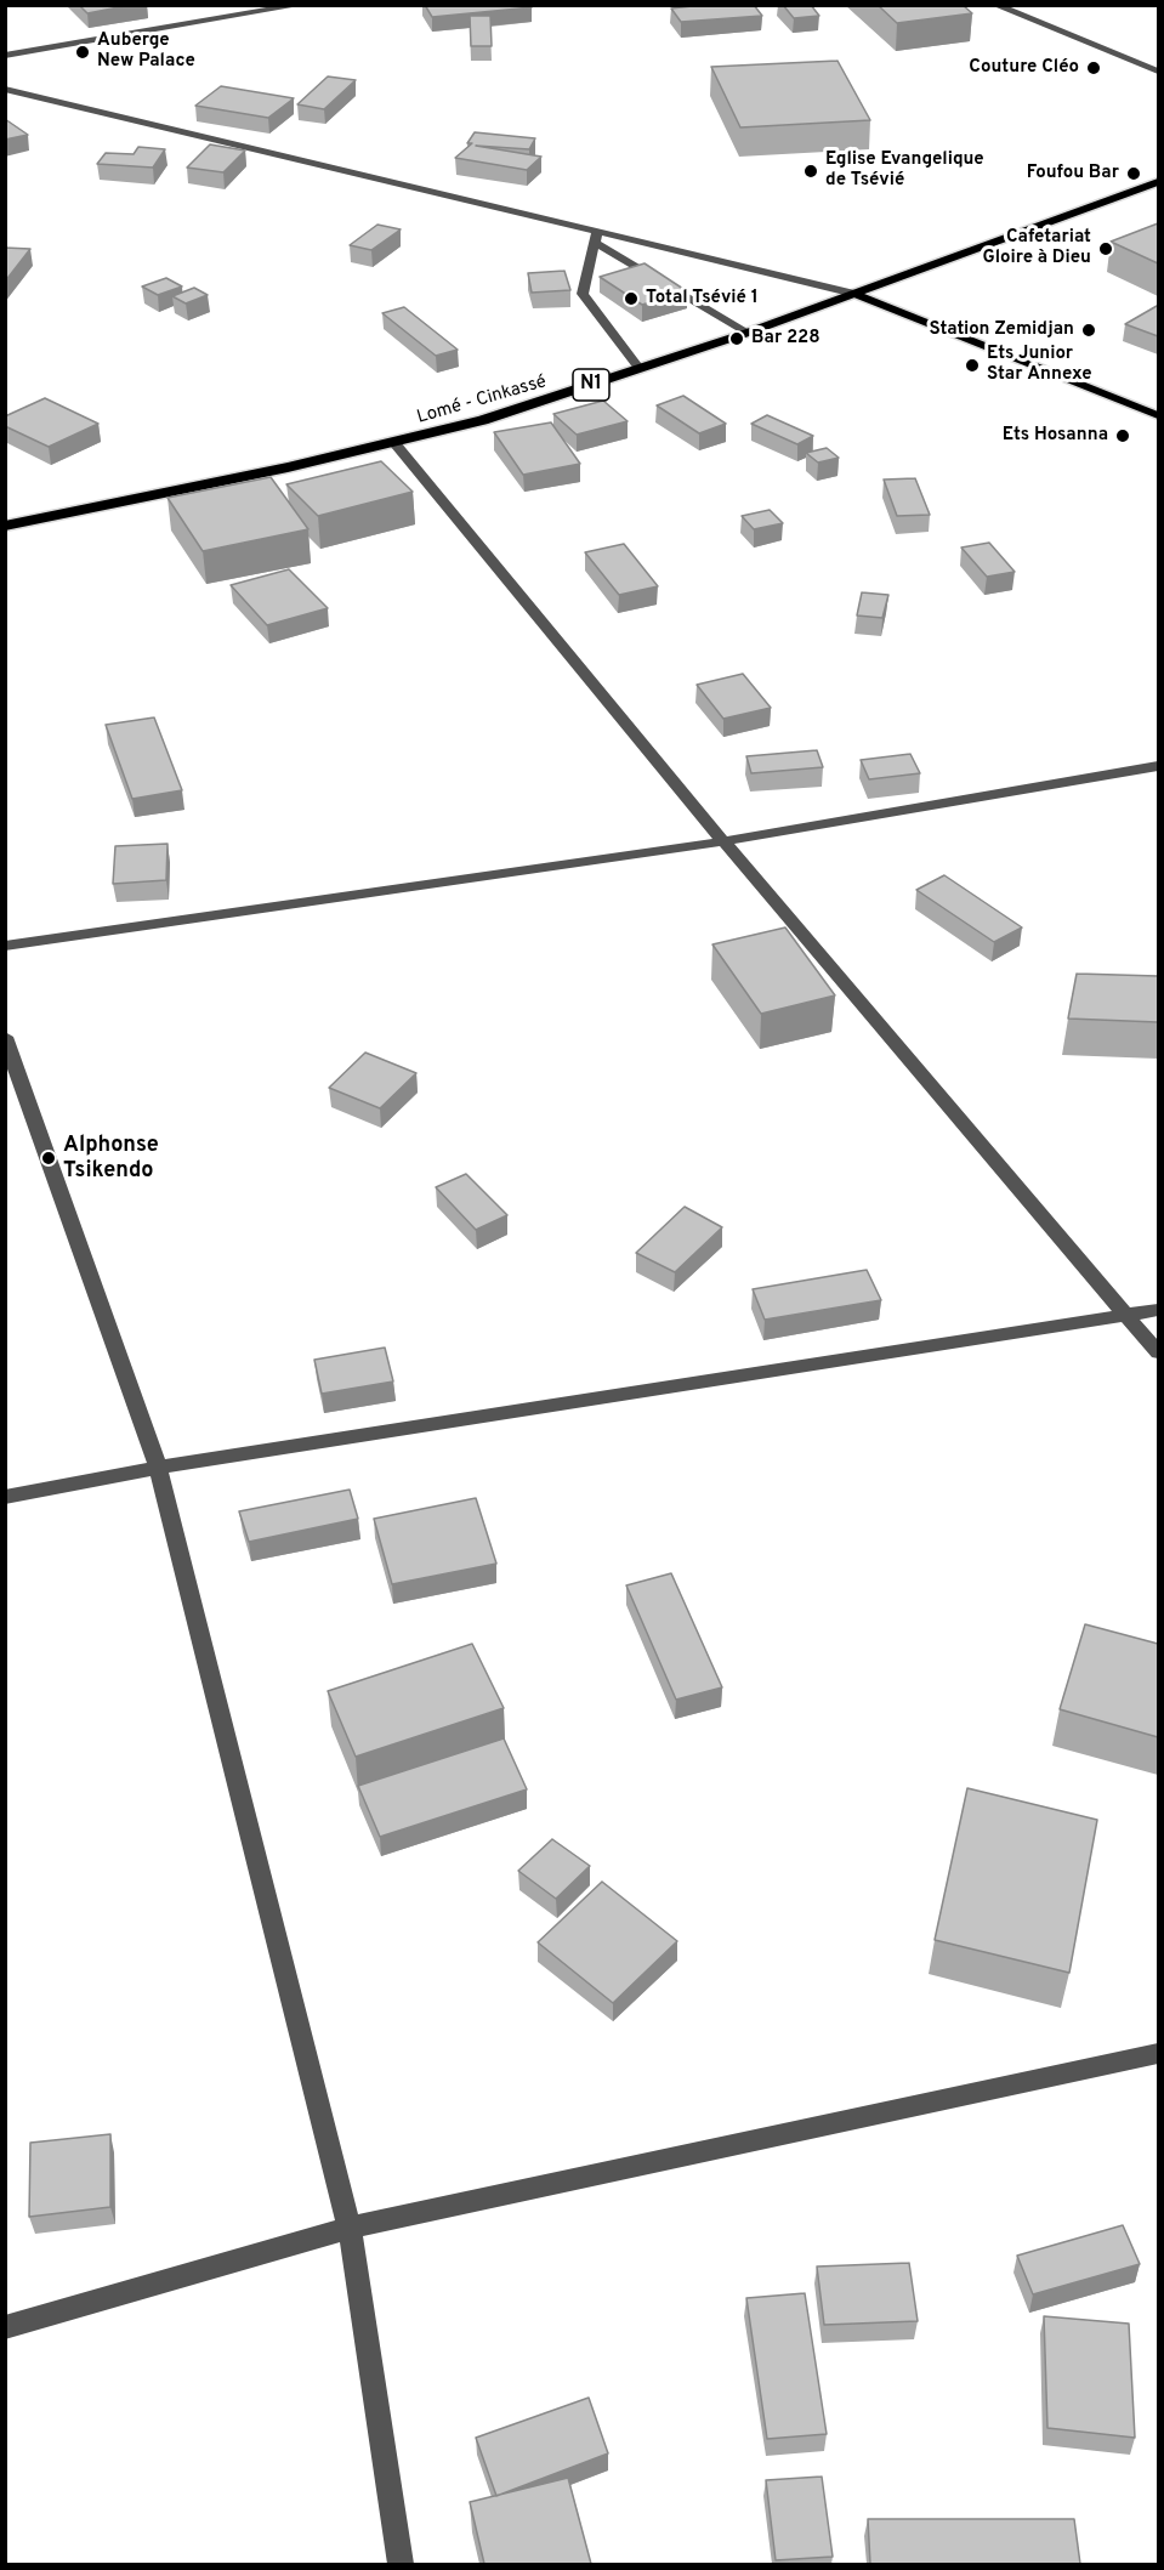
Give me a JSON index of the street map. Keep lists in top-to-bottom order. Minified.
{"streets":{"highway":["N1","Lomé - Cinkassé"]},"places":["Auberge New Palace","Couture Cléo","Eglise Evangelique de Tsévié","Foufou Bar","Cafetariat Gloire à Dieu","Total Tsévié 1","Station Zemidjan","Bar 228","Ets Junior Star Annexe","Ets Hosanna","Alphonse Tsikendo"]}
